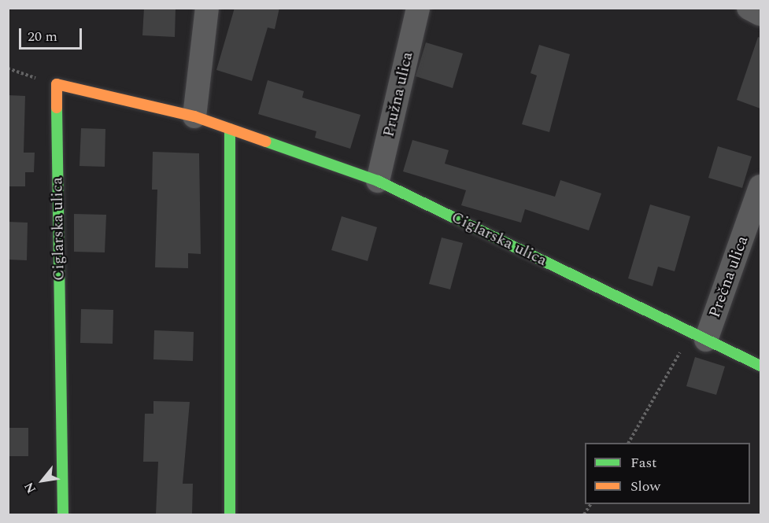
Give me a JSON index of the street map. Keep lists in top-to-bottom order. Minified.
{"streets":{"street":["Pružna ulica","Ciglarska ulica","Prečna ulica"]},"crossings":[["Pružna ulica","Ciglarska ulica"],["Ciglarska ulica","Prečna ulica"]],"legend":["Fast","Slow"],"scale_bar":"20 m","north":"bottom left"}
